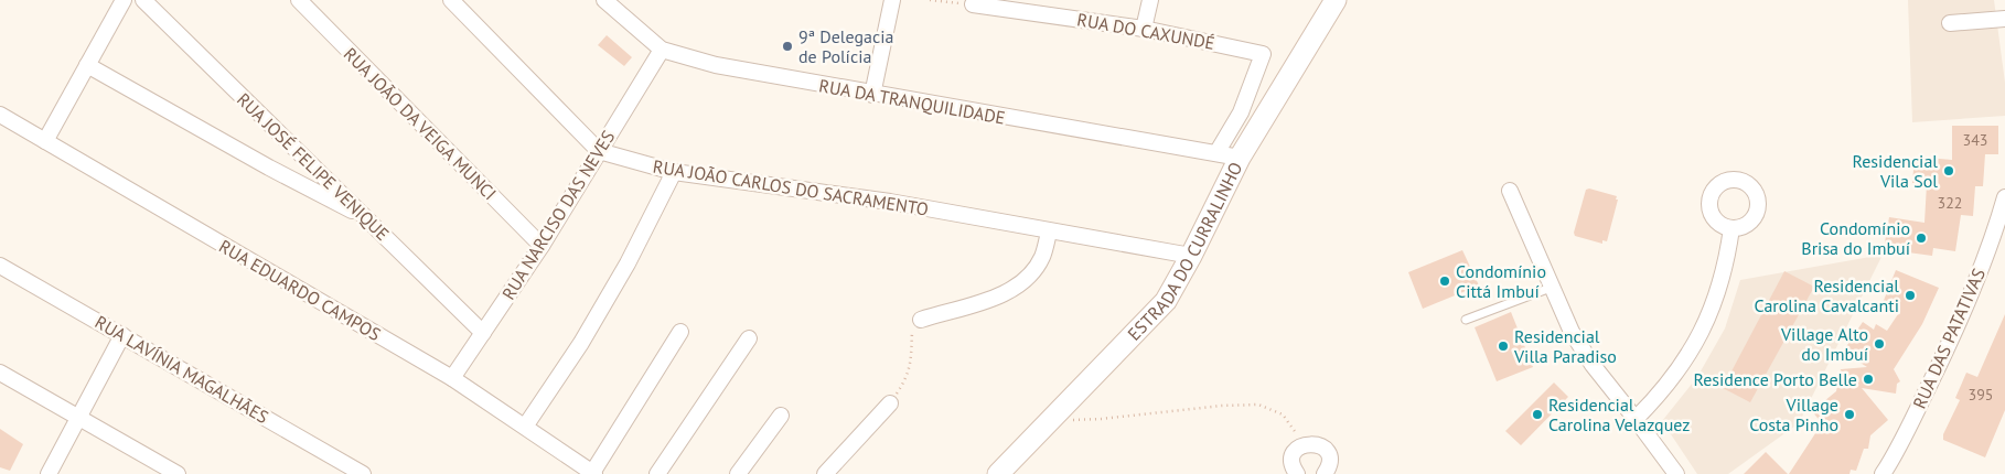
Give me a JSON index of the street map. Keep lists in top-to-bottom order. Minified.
{"streets":{"street":["RUA DO CAXUNDÉ","RUA DA TRANQUILIDADE","RUA JOÃO DA VEIGA MUNCI","RUA JOSÉ FELIPE VENIQUE","RUA JOÃO CARLOS DO SACRAMENTO","RUA NARCISO DAS NEVES","ESTRADA DO CURRALINHO","RUA EDUARDO CAMPOS","RUA DAS PATATIVAS","RUA LAVÍNIA MAGALHÃES"]},"crossings":[["RUA DO CAXUNDÉ","RUA DA TRANQUILIDADE"],["RUA DA TRANQUILIDADE","RUA NARCISO DAS NEVES"],["RUA DA TRANQUILIDADE","ESTRADA DO CURRALINHO"],["RUA JOÃO DA VEIGA MUNCI","RUA NARCISO DAS NEVES"],["RUA JOSÉ FELIPE VENIQUE","RUA NARCISO DAS NEVES"],["RUA JOÃO CARLOS DO SACRAMENTO","RUA NARCISO DAS NEVES"],["RUA JOÃO CARLOS DO SACRAMENTO","ESTRADA DO CURRALINHO"],["RUA NARCISO DAS NEVES","RUA EDUARDO CAMPOS"]],"places":["9ª Delegacia de Polícia","Residencial Vila Sol","Condomínio Brisa do Imbuí","Condomínio Cittá Imbuí","Residencial Carolina Cavalcanti","Village Alto do Imbuí","Residencial Villa Paradiso","Residence Porto Belle","Residencial Carolina Velazquez","Village Costa Pinho"],"house_numbers":["343","322","395"]}
